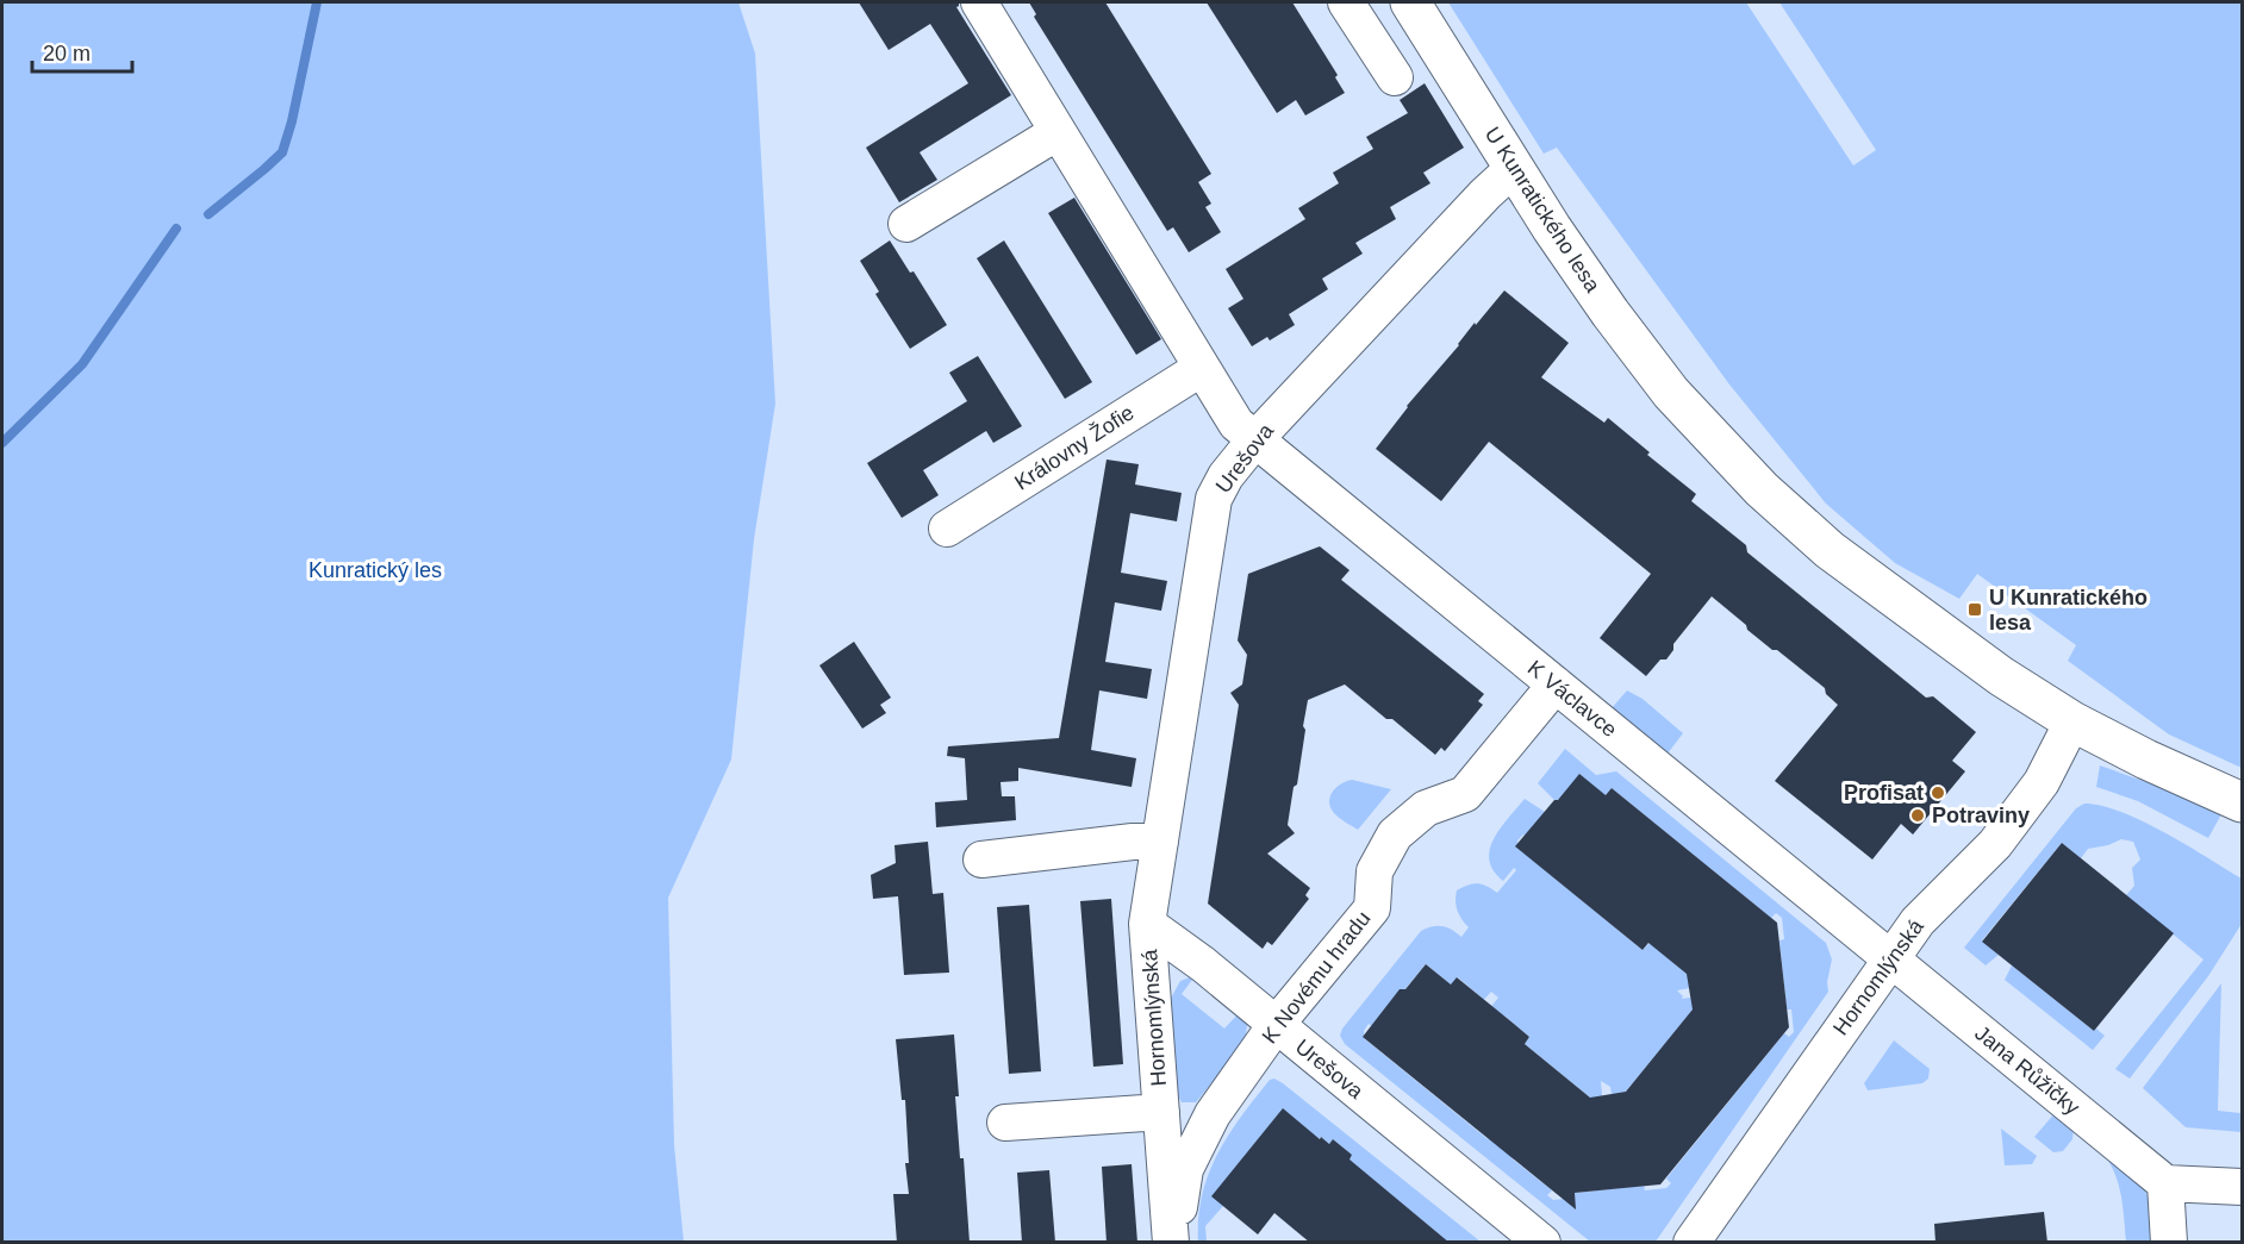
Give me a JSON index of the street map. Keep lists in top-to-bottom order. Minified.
{"streets":{"street":["U Kunratického lesa","Královny Žofie","Urešova","K Václavce","K Novému hradu","Hornomlýnská","Jana Růžičky"]},"crossings":[["U Kunratického lesa","Urešova"],["U Kunratického lesa","Hornomlýnská"],["Urešova","K Václavce"],["Urešova","K Novému hradu"],["Urešova","Hornomlýnská"],["K Václavce","K Novému hradu"],["K Václavce","Hornomlýnská"],["K Václavce","Jana Růžičky"],["K Novému hradu","Hornomlýnská"],["Hornomlýnská","Jana Růžičky"]],"parks":["Kunratický les"],"places":{"transit":["U Kunratického lesa"],"other":["Profisat","Potraviny"]},"scale_bar":"20 m"}
